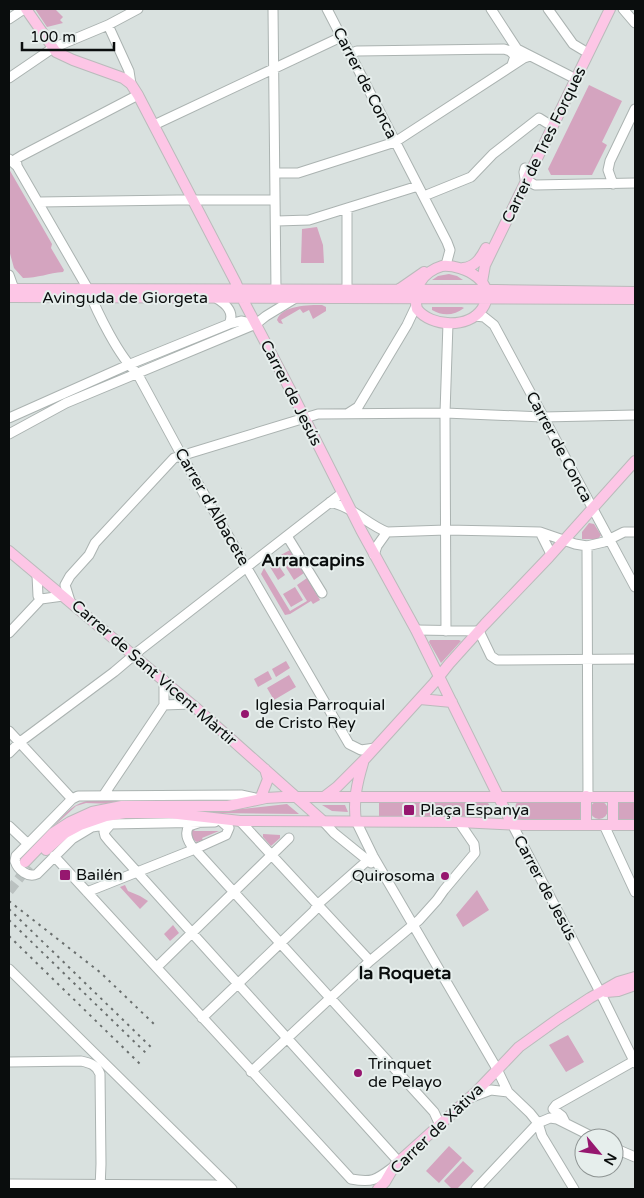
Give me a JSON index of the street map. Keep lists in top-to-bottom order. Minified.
{"streets":{"main road":["Carrer de Tres Forques","Avinguda de Giorgeta","Carrer de Jesús","Carrer de Sant Vicent Màrtir","Carrer de Xàtiva"],"street":["Carrer de Conca","Carrer d'Albacete"]},"crossings":[["Carrer de Conca","Carrer de Tres Forques"],["Avinguda de Giorgeta","Carrer de Jesús"],["Avinguda de Giorgeta","Carrer d'Albacete"],["Carrer de Jesús","Carrer de Xàtiva"]],"districts":["Arrancapins","la Roqueta"],"places":{"other":["Iglesia Parroquial de Cristo Rey","Quirosoma","Trinquet de Pelayo"],"transit":["Plaça Espanya","Bailén"]},"scale_bar":"100 m","north":"bottom right"}
